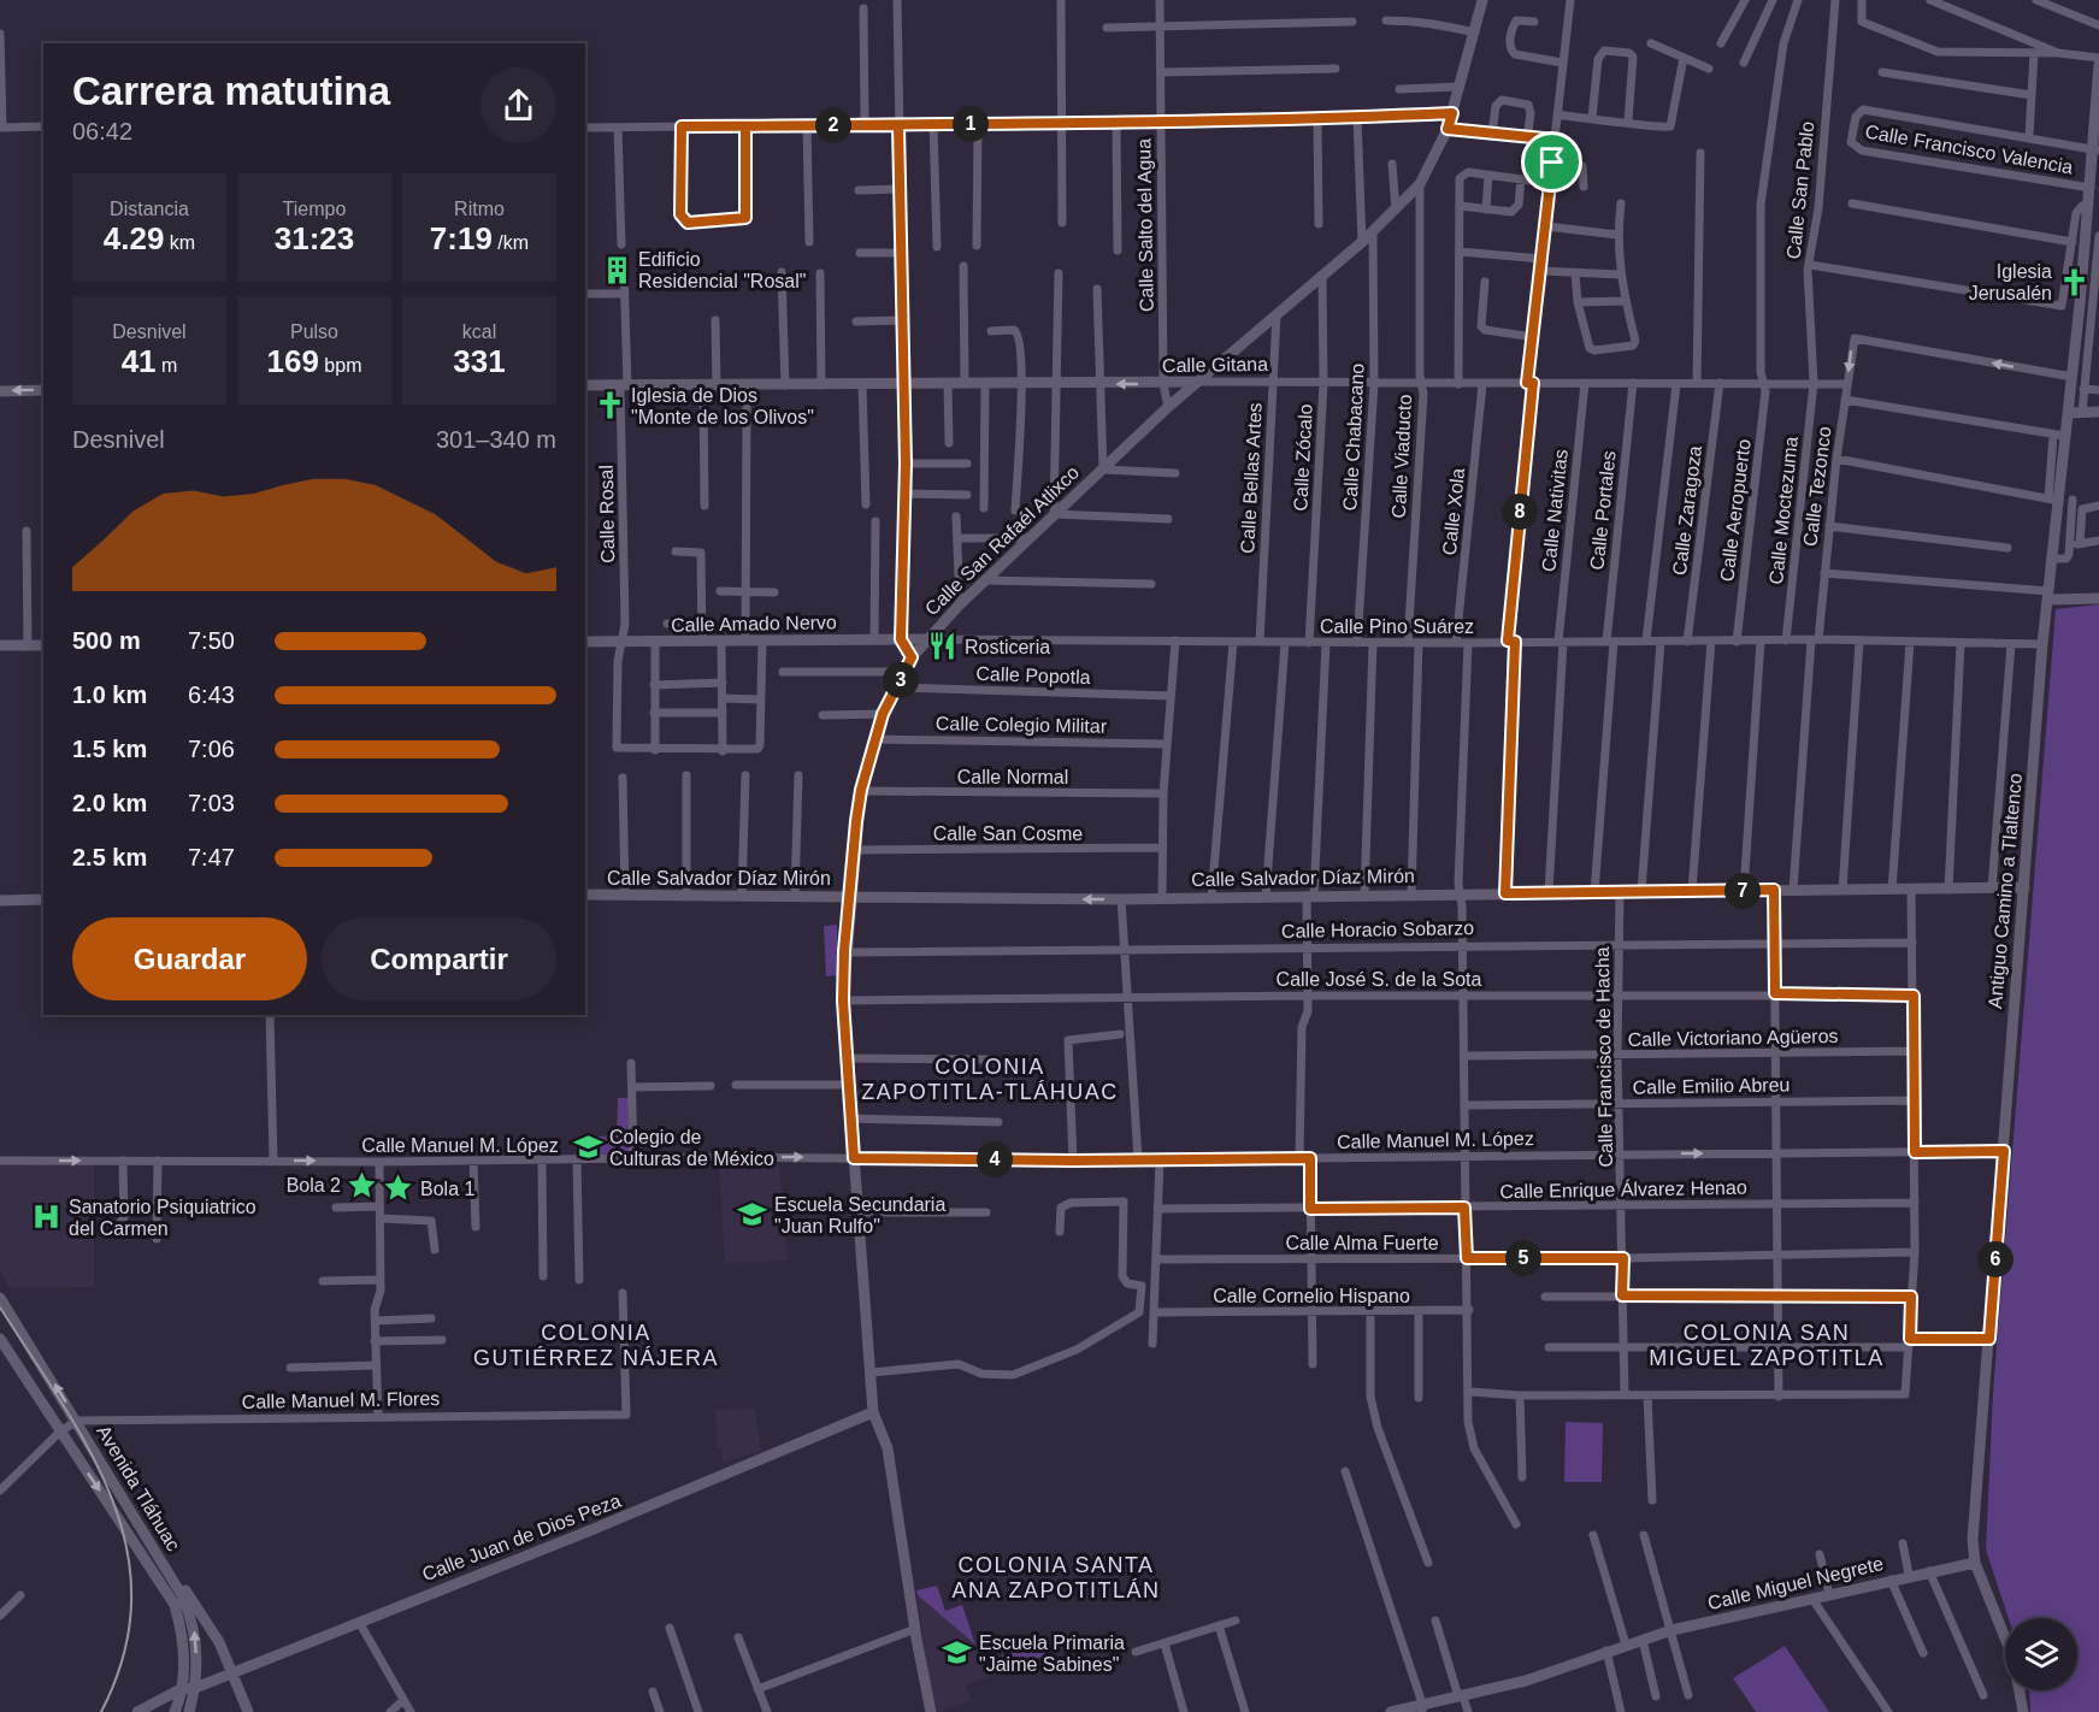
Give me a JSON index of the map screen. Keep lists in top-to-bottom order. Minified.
{"streets":{"street":["Calle Francisco Valencia","Calle San Pablo","Calle Salto del Agua","Calle Gitana","Calle Chabacano","Calle Viaducto","Calle Zócalo","Calle Bellas Artes","Calle Tezonco","Calle Nativitas","Calle Portales","Calle Zaragoza","Calle Aeropuerto","Calle Moctezuma","Calle Xola","Calle Rosal","Calle San Rafaél Atlixco","Calle Amado Nervo","Calle Pino Suárez","Calle Popotla","Calle Colegio Militar","Calle Normal","Calle San Cosme","Calle Salvador Díaz Mirón","Antiguo Camino a Tlaltenco","Calle Horacio Sobarzo","Calle José S. de la Sota","Calle Victoriano Agüeros","Calle Francisco de Hacha","Calle Emilio Abreu","Calle Manuel M. López","Calle Enrique Álvarez Henao","Calle Alma Fuerte","Calle Cornelio Hispano","Calle Manuel M. Flores","Avenida Tláhuac","Calle Juan de Dios Peza","Calle Miguel Negrete"]},"crossings":[["Calle Francisco Valencia","Antiguo Camino a Tlaltenco"],["Calle San Pablo","Calle Gitana"],["Calle San Pablo","Calle Moctezuma"],["Calle Salto del Agua","Calle Gitana"],["Calle Salto del Agua","Calle San Rafaél Atlixco"],["Calle Gitana","Calle Chabacano"],["Calle Gitana","Calle Viaducto"],["Calle Gitana","Calle Zócalo"],["Calle Gitana","Calle Bellas Artes"],["Calle Gitana","Calle Tezonco"],["Calle Gitana","Calle Nativitas"],["Calle Gitana","Calle Portales"],["Calle Gitana","Calle Zaragoza"],["Calle Gitana","Calle Aeropuerto"],["Calle Gitana","Calle Moctezuma"],["Calle Gitana","Calle Xola"],["Calle Gitana","Calle Rosal"],["Calle Gitana","Calle San Rafaél Atlixco"],["Calle Chabacano","Calle San Rafaél Atlixco"],["Calle Chabacano","Calle Pino Suárez"],["Calle Viaducto","Calle San Rafaél Atlixco"],["Calle Viaducto","Calle Pino Suárez"],["Calle Zócalo","Calle San Rafaél Atlixco"],["Calle Zócalo","Calle Pino Suárez"],["Calle Bellas Artes","Calle San Rafaél Atlixco"],["Calle Bellas Artes","Calle Pino Suárez"],["Calle Tezonco","Calle Pino Suárez"],["Calle Tezonco","Calle Salvador Díaz Mirón"],["Calle Tezonco","Antiguo Camino a Tlaltenco"],["Calle Nativitas","Calle Pino Suárez"],["Calle Nativitas","Calle Salvador Díaz Mirón"],["Calle Portales","Calle Pino Suárez"],["Calle Portales","Calle Salvador Díaz Mirón"],["Calle Zaragoza","Calle Pino Suárez"],["Calle Aeropuerto","Calle Pino Suárez"],["Calle Moctezuma","Calle Pino Suárez"],["Calle Xola","Calle Pino Suárez"],["Calle Rosal","Calle Amado Nervo"],["Calle San Rafaél Atlixco","Calle Amado Nervo"],["Calle San Rafaél Atlixco","Calle Pino Suárez"],["Calle San Rafaél Atlixco","Calle Popotla"],["Calle San Rafaél Atlixco","Calle Colegio Militar"],["Calle San Rafaél Atlixco","Calle Normal"],["Calle San Rafaél Atlixco","Calle San Cosme"],["Calle San Rafaél Atlixco","Calle Salvador Díaz Mirón"],["Calle San Rafaél Atlixco","Calle Horacio Sobarzo"],["Calle San Rafaél Atlixco","Calle José S. de la Sota"],["Calle San Rafaél Atlixco","Calle Manuel M. López"],["Calle San Rafaél Atlixco","Calle Juan de Dios Peza"],["Calle Amado Nervo","Calle Pino Suárez"],["Calle Pino Suárez","Antiguo Camino a Tlaltenco"],["Calle Salvador Díaz Mirón","Antiguo Camino a Tlaltenco"],["Calle Salvador Díaz Mirón","Calle Francisco de Hacha"],["Antiguo Camino a Tlaltenco","Calle Manuel M. López"],["Antiguo Camino a Tlaltenco","Calle Miguel Negrete"],["Calle Horacio Sobarzo","Calle Francisco de Hacha"],["Calle José S. de la Sota","Calle Francisco de Hacha"],["Calle Victoriano Agüeros","Calle Francisco de Hacha"],["Calle Francisco de Hacha","Calle Emilio Abreu"],["Calle Francisco de Hacha","Calle Manuel M. López"],["Calle Francisco de Hacha","Calle Enrique Álvarez Henao"],["Calle Francisco de Hacha","Calle Alma Fuerte"],["Calle Manuel M. Flores","Avenida Tláhuac"],["Avenida Tláhuac","Calle Juan de Dios Peza"]],"districts":["COLONIA ZAPOTITLA-TLÁHUAC","COLONIA GUTIÉRREZ NÁJERA","COLONIA SAN MIGUEL ZAPOTITLA","COLONIA SANTA ANA ZAPOTITLÁN"],"places":{"building":["Edificio Residencial \"Rosal\""],"church":["Iglesia Jerusalén","Iglesia de Dios \"Monte de los Olivos\""],"restaurant":["Rosticeria"],"school or university":["Colegio de Culturas de México","Escuela Secundaria \"Juan Rulfo\"","Escuela Primaria \"Jaime Sabines\""],"place":["Bola 2","Bola 1"],"hospital":["Sanatorio Psiquiatrico del Carmen"]},"page":{"heading":["Carrera matutina","06:42"],"pins":["1","2","8","3","7","4","5","6"],"stats":[["Distancia","4.29 km"],["Tiempo","31:23"],["Ritmo","7:19 /km"],["Desnivel","41 m"],["Pulso","169 bpm"],["kcal","331"]],"chart":["Desnivel","301–340 m"],"list":[{"name":"500 m","note":"7:50"},{"name":"1.0 km","note":"6:43"},{"name":"1.5 km","note":"7:06"},{"name":"2.0 km","note":"7:03"},{"name":"2.5 km","note":"7:47"}],"buttons":["Guardar","Compartir"]}}
